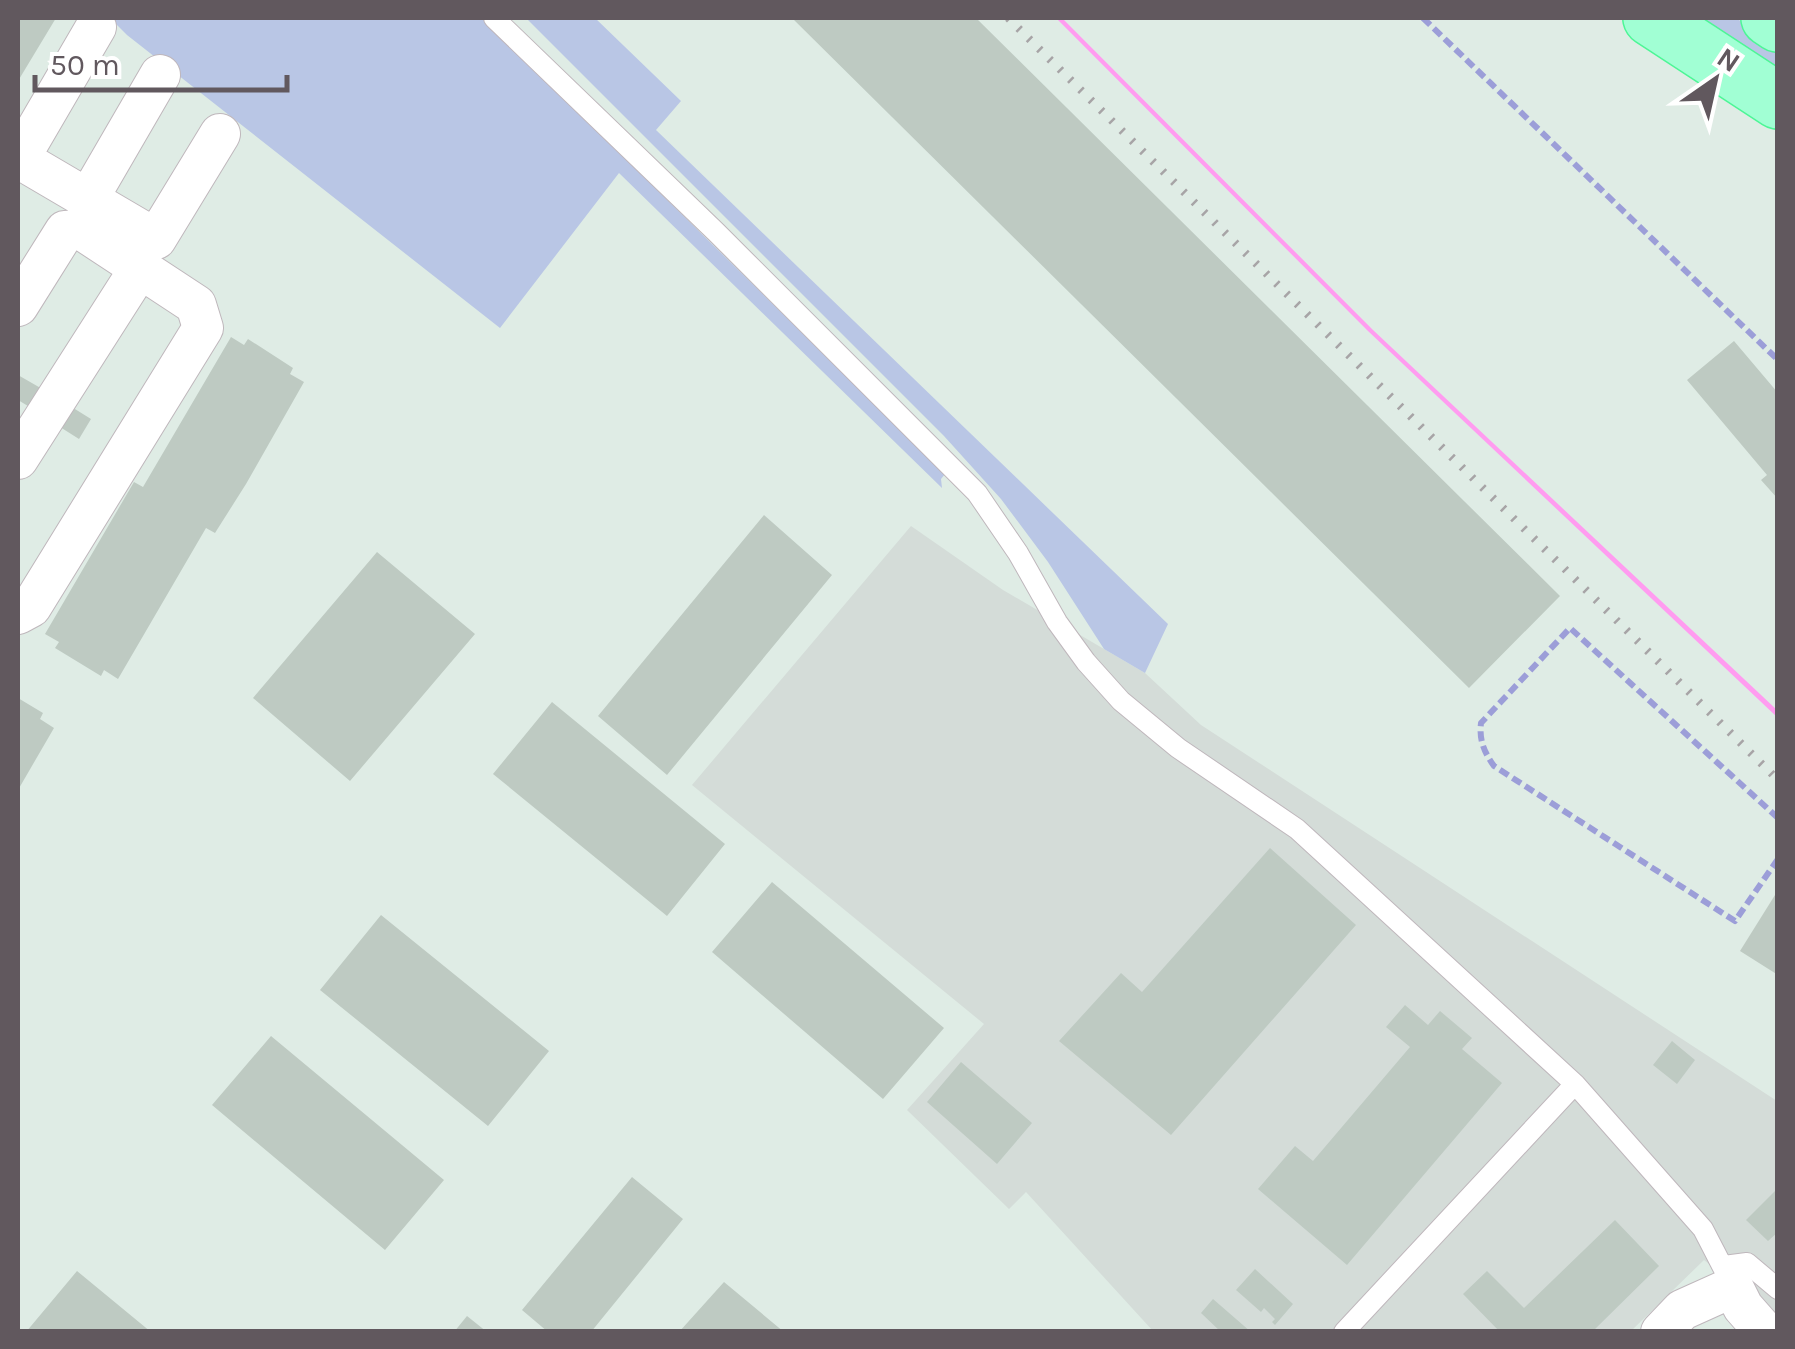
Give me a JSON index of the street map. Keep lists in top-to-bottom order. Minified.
{"scale_bar":"50 m","north":"top right"}
